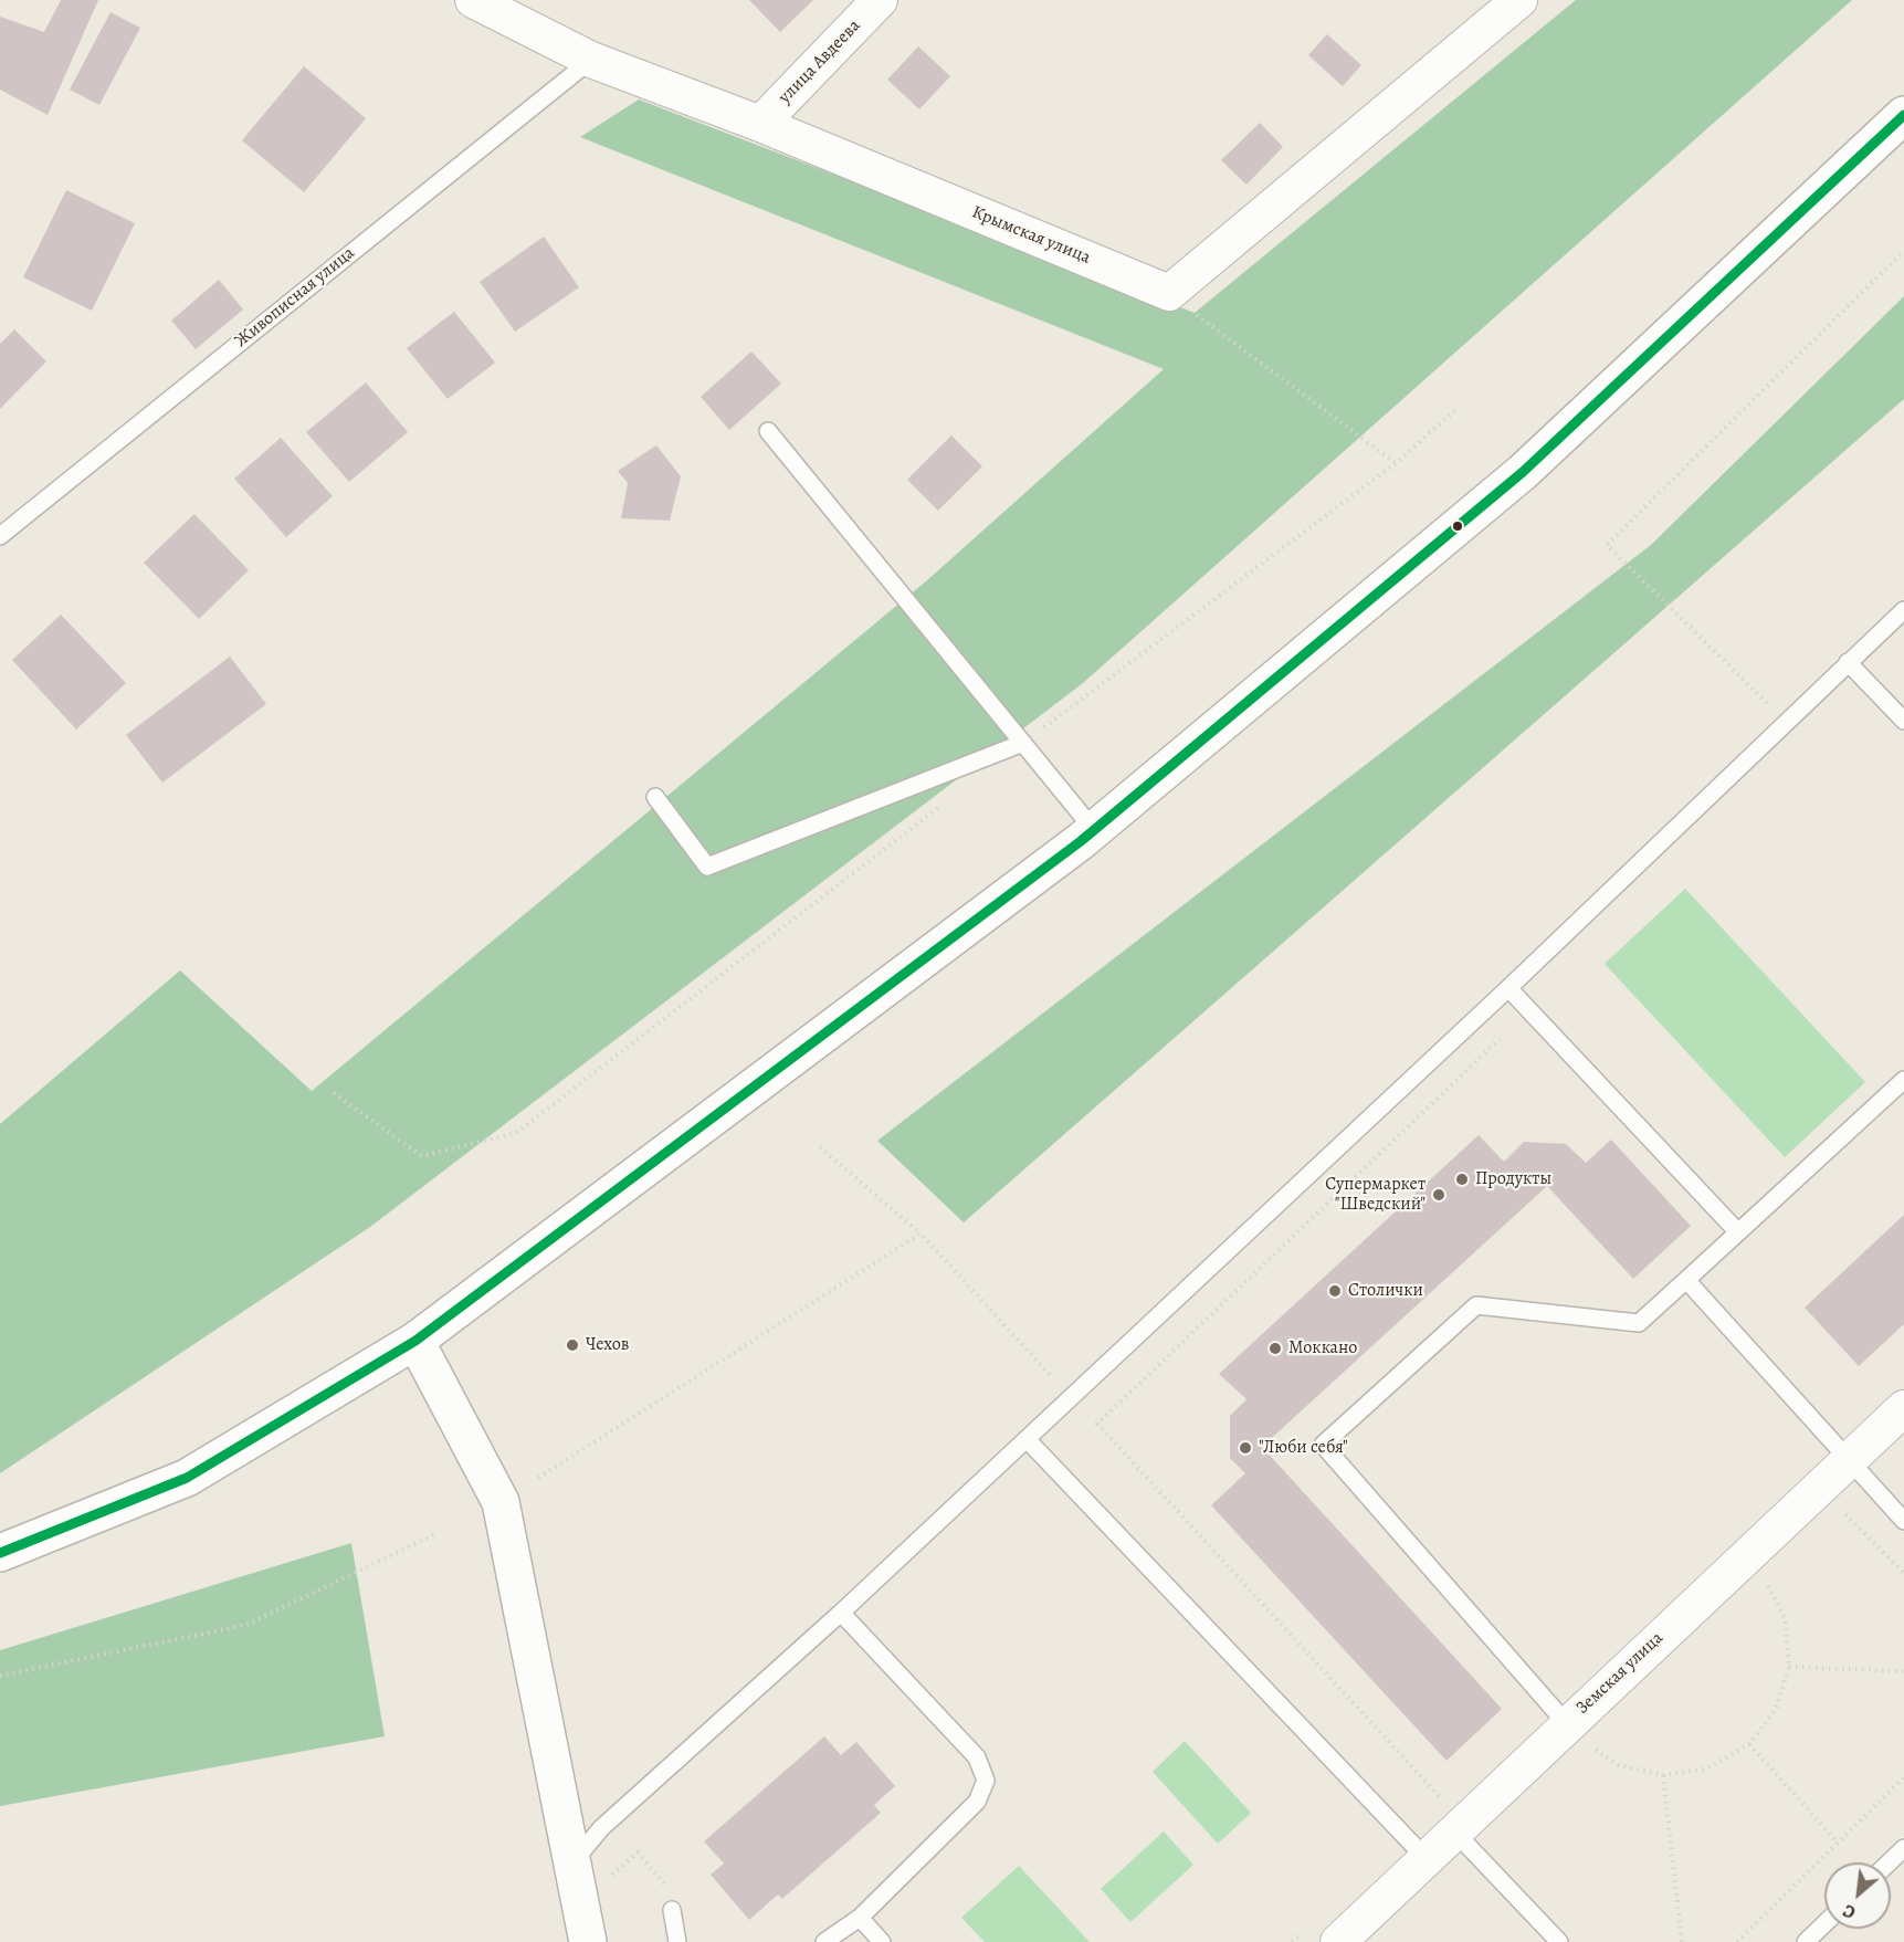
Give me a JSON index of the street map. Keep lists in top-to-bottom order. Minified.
{"streets":{"street":["улица Авдеева","Крымская улица","Земская улица"],"lane":["Живописная улица"]},"crossings":[["улица Авдеева","Крымская улица"],["Крымская улица","Живописная улица"]],"places":["Продукты","Супермаркет \"Шведский\"","Столички","Чехов","Моккано","\"Люби себя\""],"north":"bottom left"}
